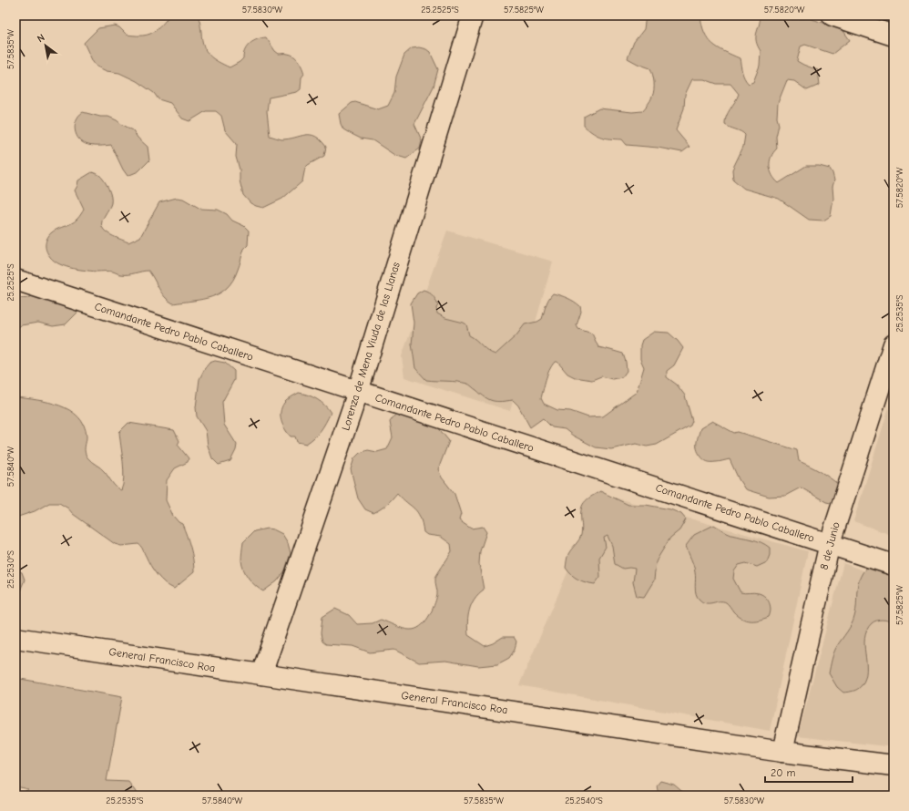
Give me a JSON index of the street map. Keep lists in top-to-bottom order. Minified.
{"streets":{"street":["Comandante Pedro Pablo Caballero","Lorenza de Mena Viuda de las Llanas","8 de Junio","General Francisco Roa"]},"crossings":[["Comandante Pedro Pablo Caballero","Lorenza de Mena Viuda de las Llanas"],["Comandante Pedro Pablo Caballero","8 de Junio"],["Lorenza de Mena Viuda de las Llanas","General Francisco Roa"],["8 de Junio","General Francisco Roa"]],"scale_bar":"20 m","north":"top left","coordinates":["57.5830°W","25.2525°S","57.5825°W","57.5820°W","57.5835°W","25.2535°S","57.5840°W","25.2530°S","25.2540°S"]}
